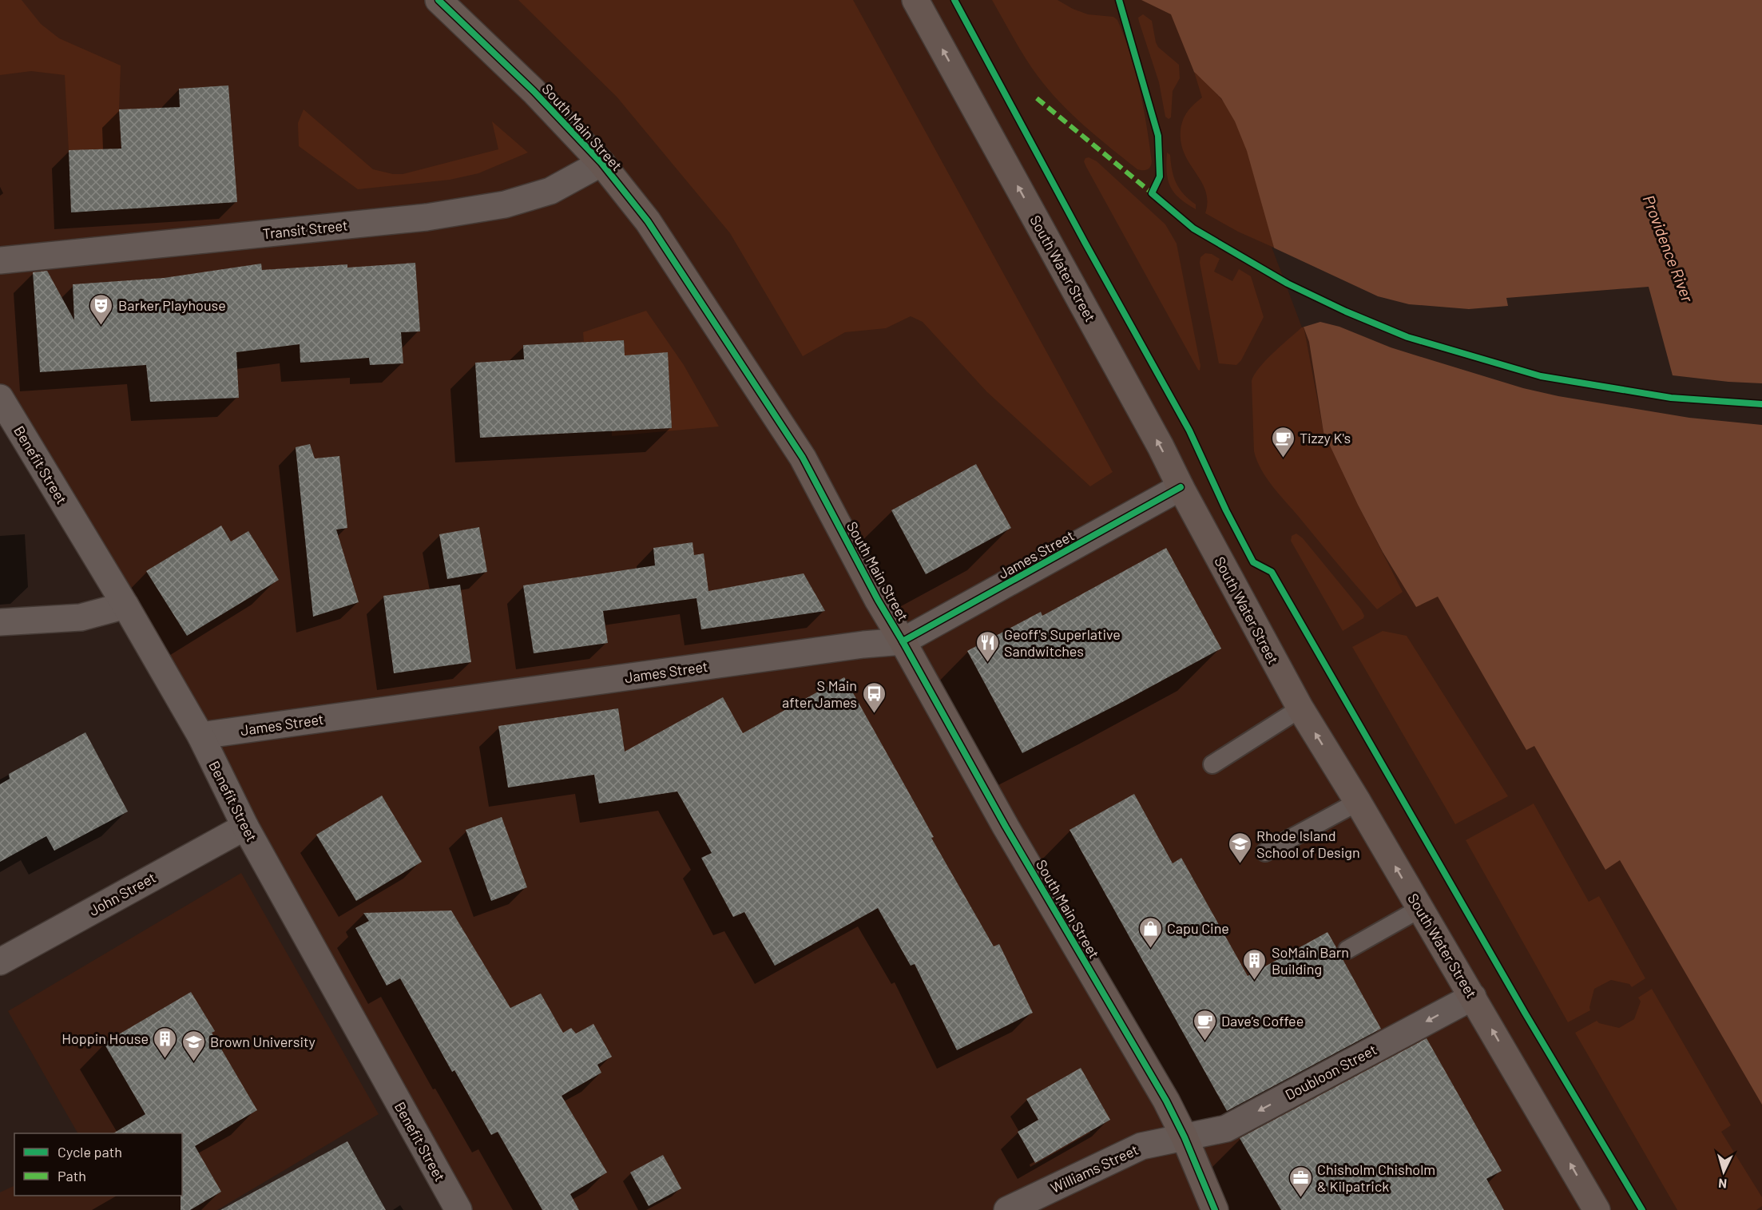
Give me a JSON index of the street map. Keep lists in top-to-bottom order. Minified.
{"streets":{"main road":["South Main Street","South Water Street"],"street":["Transit Street","Benefit Street","James Street","John Street","Doubloon Street","Williams Street"]},"crossings":[["South Main Street","Transit Street"],["South Main Street","James Street"],["South Main Street","Doubloon Street"],["South Main Street","Williams Street"],["South Water Street","James Street"],["South Water Street","Doubloon Street"],["Benefit Street","James Street"],["Benefit Street","John Street"],["Doubloon Street","Williams Street"]],"one_way":["South Water Street","Doubloon Street"],"water":["Providence River"],"places":{"theatre":["Barker Playhouse"],"cafe":["Tizzy K's","Dave’s Coffee"],"restaurant":["Geoff's Superlative Sandwitches"],"bus stop":["S Main after James"],"school or university":["Rhode Island School of Design","Brown University"],"shop":["Capu Cine"],"building":["SoMain Barn Building","Hoppin House"],"office":["Chisholm Chisholm & Kilpatrick"]},"legend":["Cycle path","Path"],"north":"bottom"}
